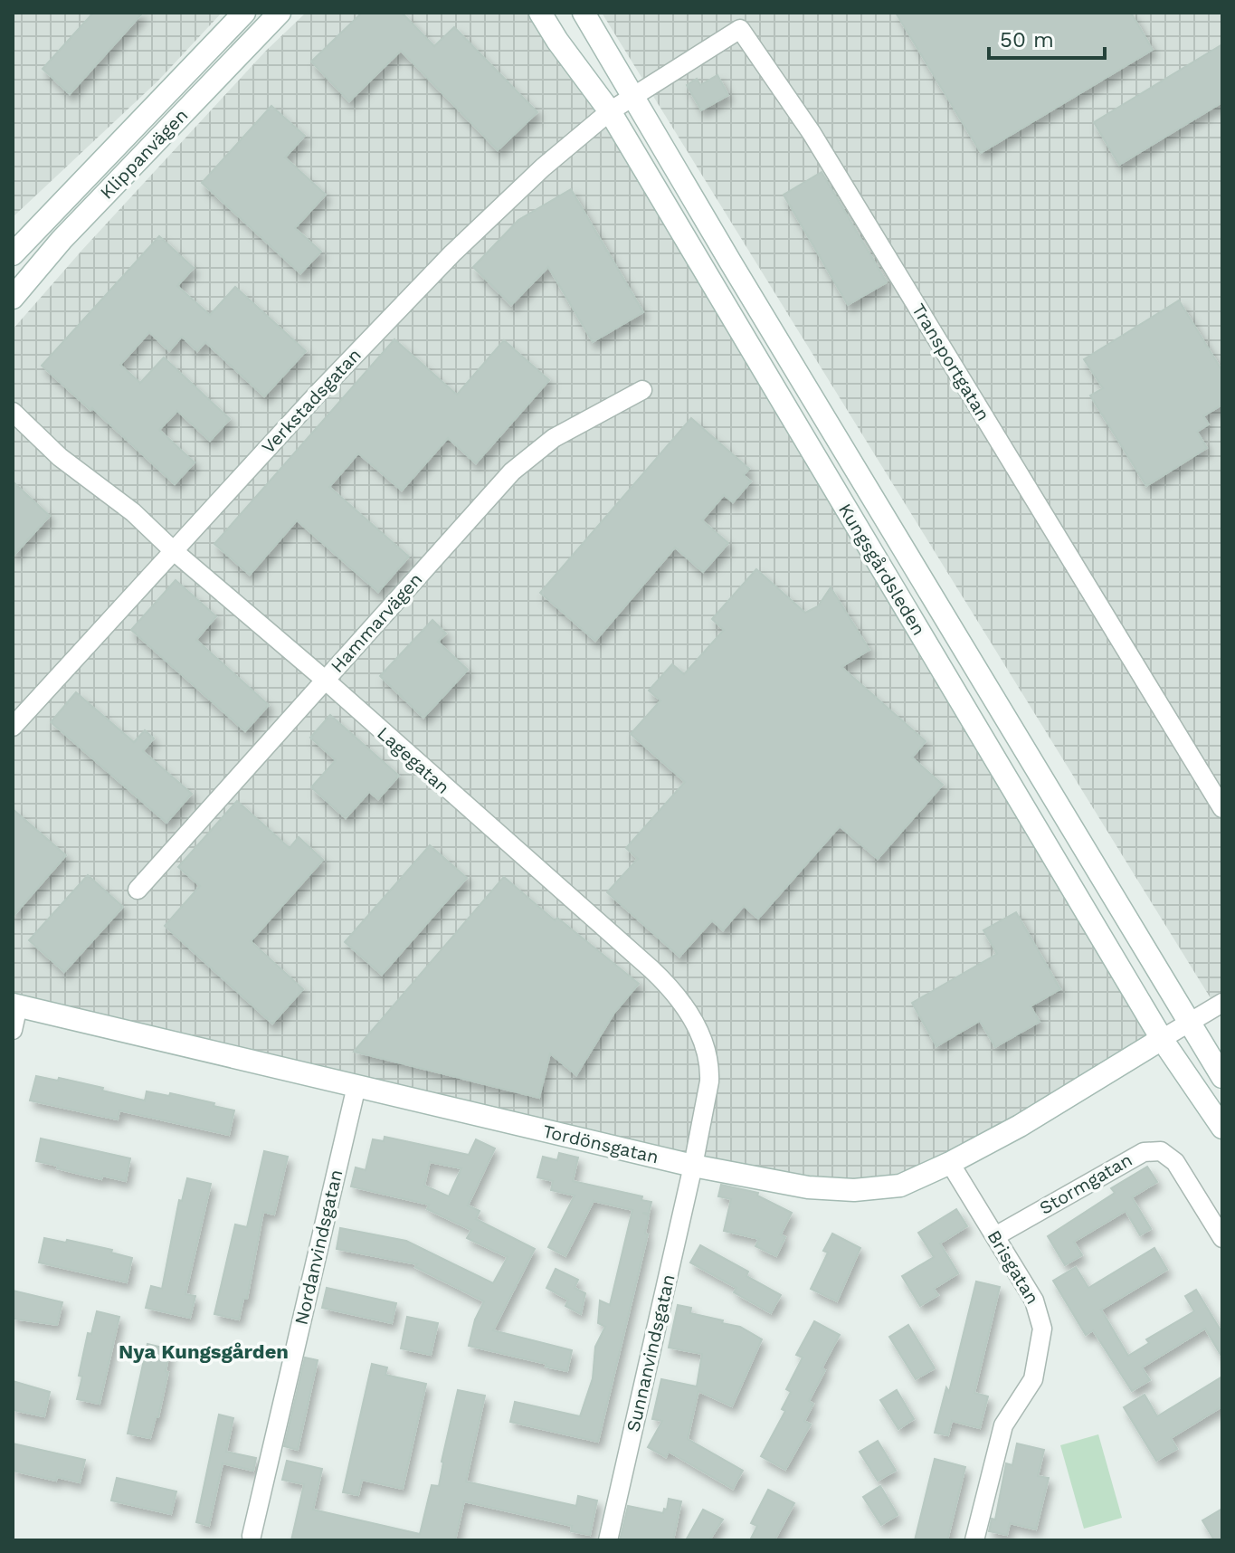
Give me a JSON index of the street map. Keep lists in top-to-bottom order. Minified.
{"streets":{"main road":["Klippanvägen","Kungsgårdsleden","Tordönsgatan"],"street":["Transportgatan","Verkstadsgatan","Hammarvägen","Lagegatan","Stormgatan","Nordanvindsgatan","Brisgatan","Sunnanvindsgatan"]},"crossings":[["Transportgatan","Verkstadsgatan"],["Transportgatan","Kungsgårdsleden"],["Verkstadsgatan","Kungsgårdsleden"],["Verkstadsgatan","Lagegatan"],["Kungsgårdsleden","Tordönsgatan"],["Hammarvägen","Lagegatan"],["Lagegatan","Tordönsgatan"],["Lagegatan","Sunnanvindsgatan"],["Tordönsgatan","Nordanvindsgatan"],["Tordönsgatan","Brisgatan"],["Tordönsgatan","Sunnanvindsgatan"],["Stormgatan","Brisgatan"]],"districts":["Nya Kungsgården"],"scale_bar":"50 m"}
